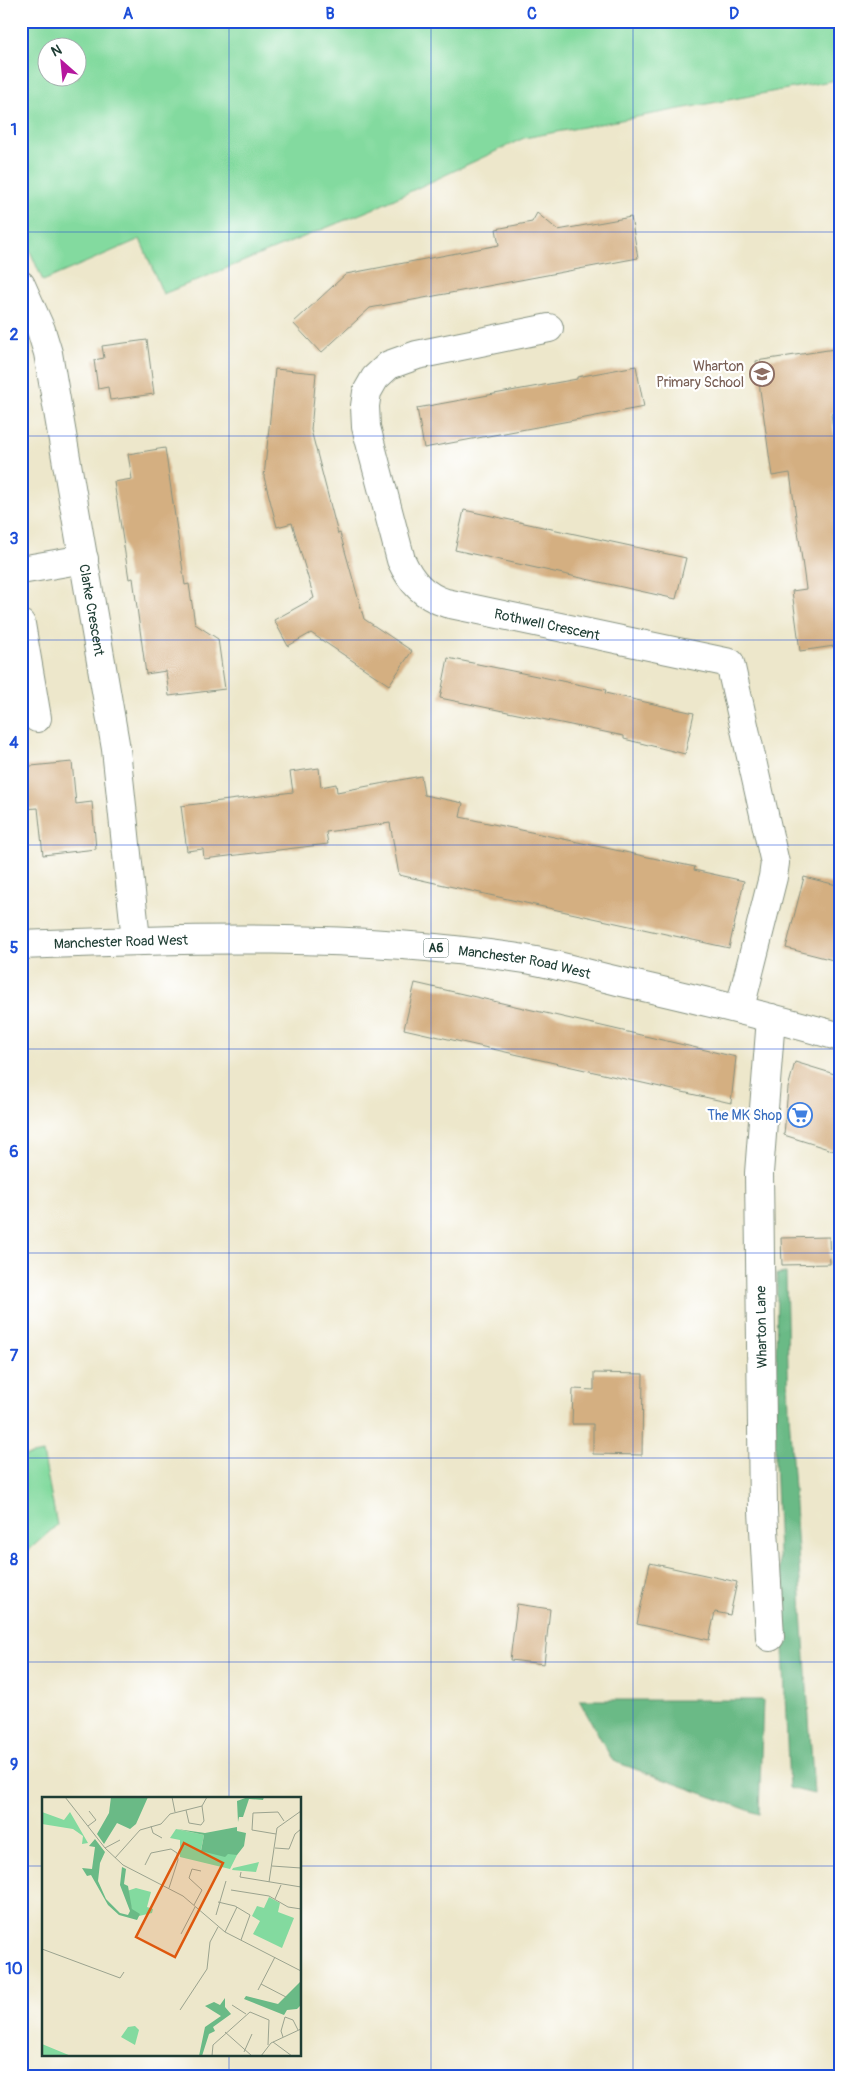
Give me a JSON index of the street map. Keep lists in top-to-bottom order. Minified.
{"streets":{"street":["Clarke Crescent","Rothwell Crescent","Manchester Road West","A6","Wharton Lane"]},"crossings":[["Clarke Crescent","Manchester Road West"],["Rothwell Crescent","Manchester Road West"],["Manchester Road West","Wharton Lane"]],"places":{"school or university":["Wharton Primary School"],"supermarket":["The MK Shop"]},"north":"top left","grid":{"columns":["A","B","C","D"],"rows":["1","2","3","4","5","6","7","8","9","10"]}}
